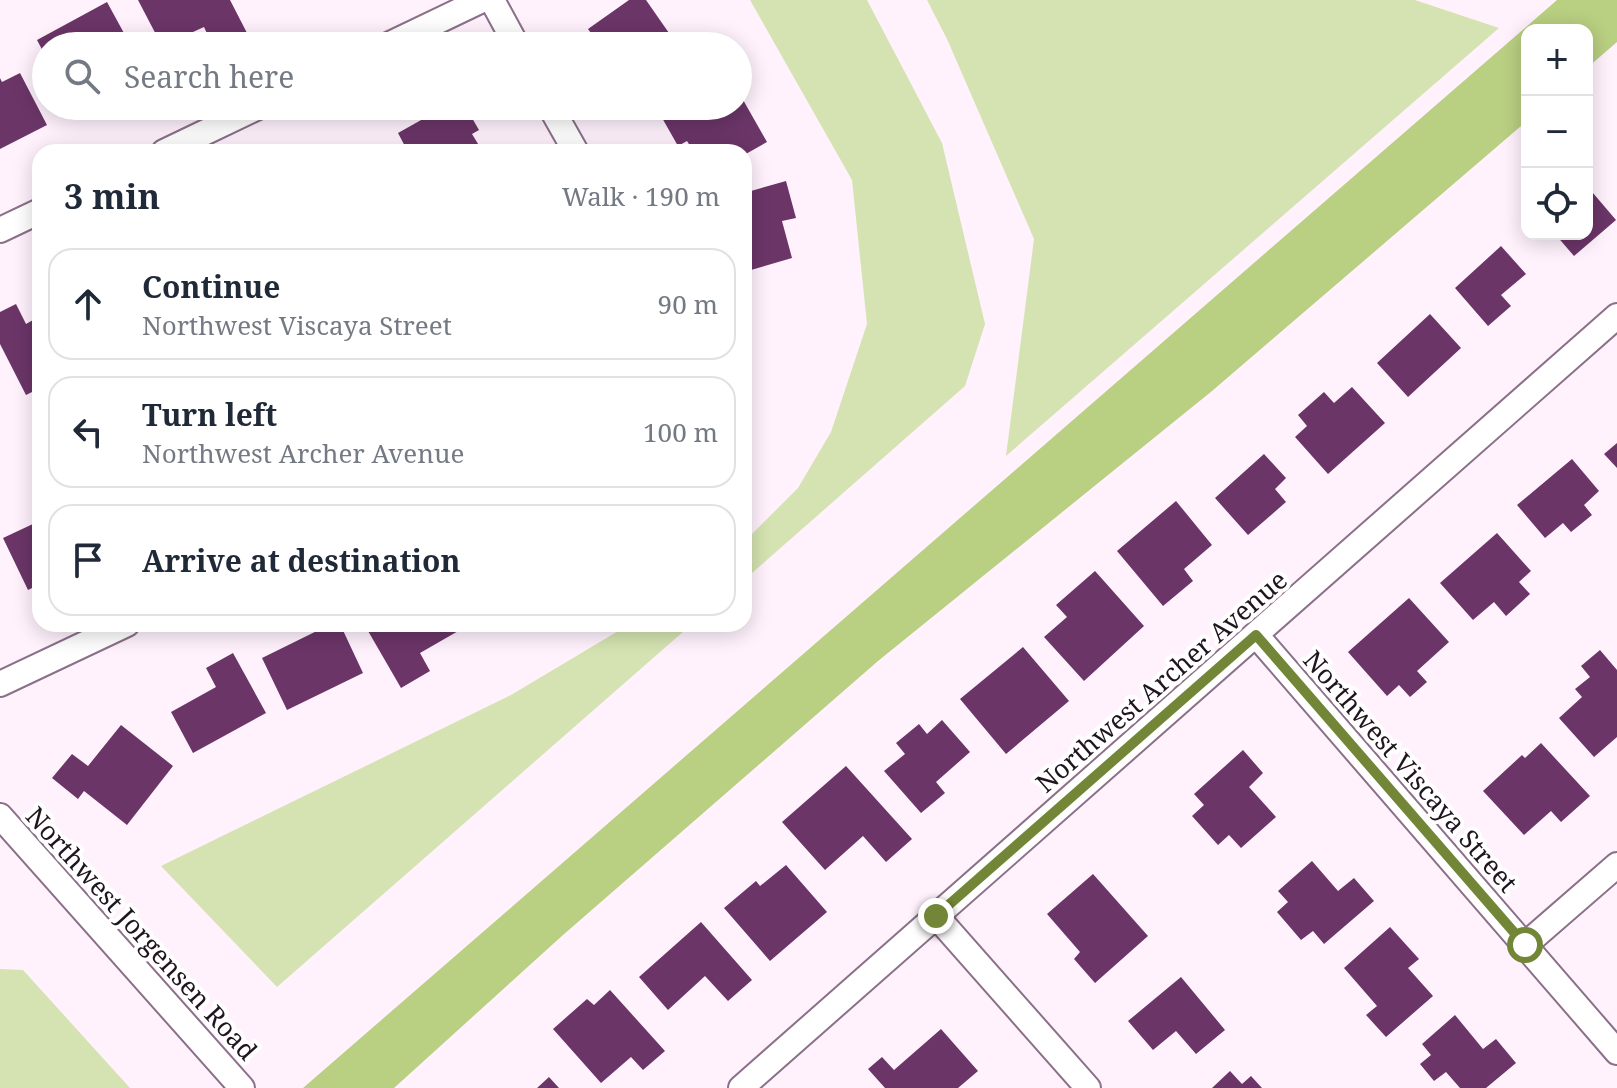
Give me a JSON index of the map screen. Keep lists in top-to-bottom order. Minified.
{"streets":{"street":["Northwest Archer Avenue","Northwest Viscaya Street","Northwest Jorgensen Road"]},"crossings":[["Northwest Archer Avenue","Northwest Viscaya Street"]],"page":{"map_buttons":["+","−"],"search":"Search here","heading":["3 min","Walk · 190 m"],"list":[["Continue","Northwest Viscaya Street","90 m"],["Turn left","Northwest Archer Avenue","100 m"],"Arrive at destination"]}}
